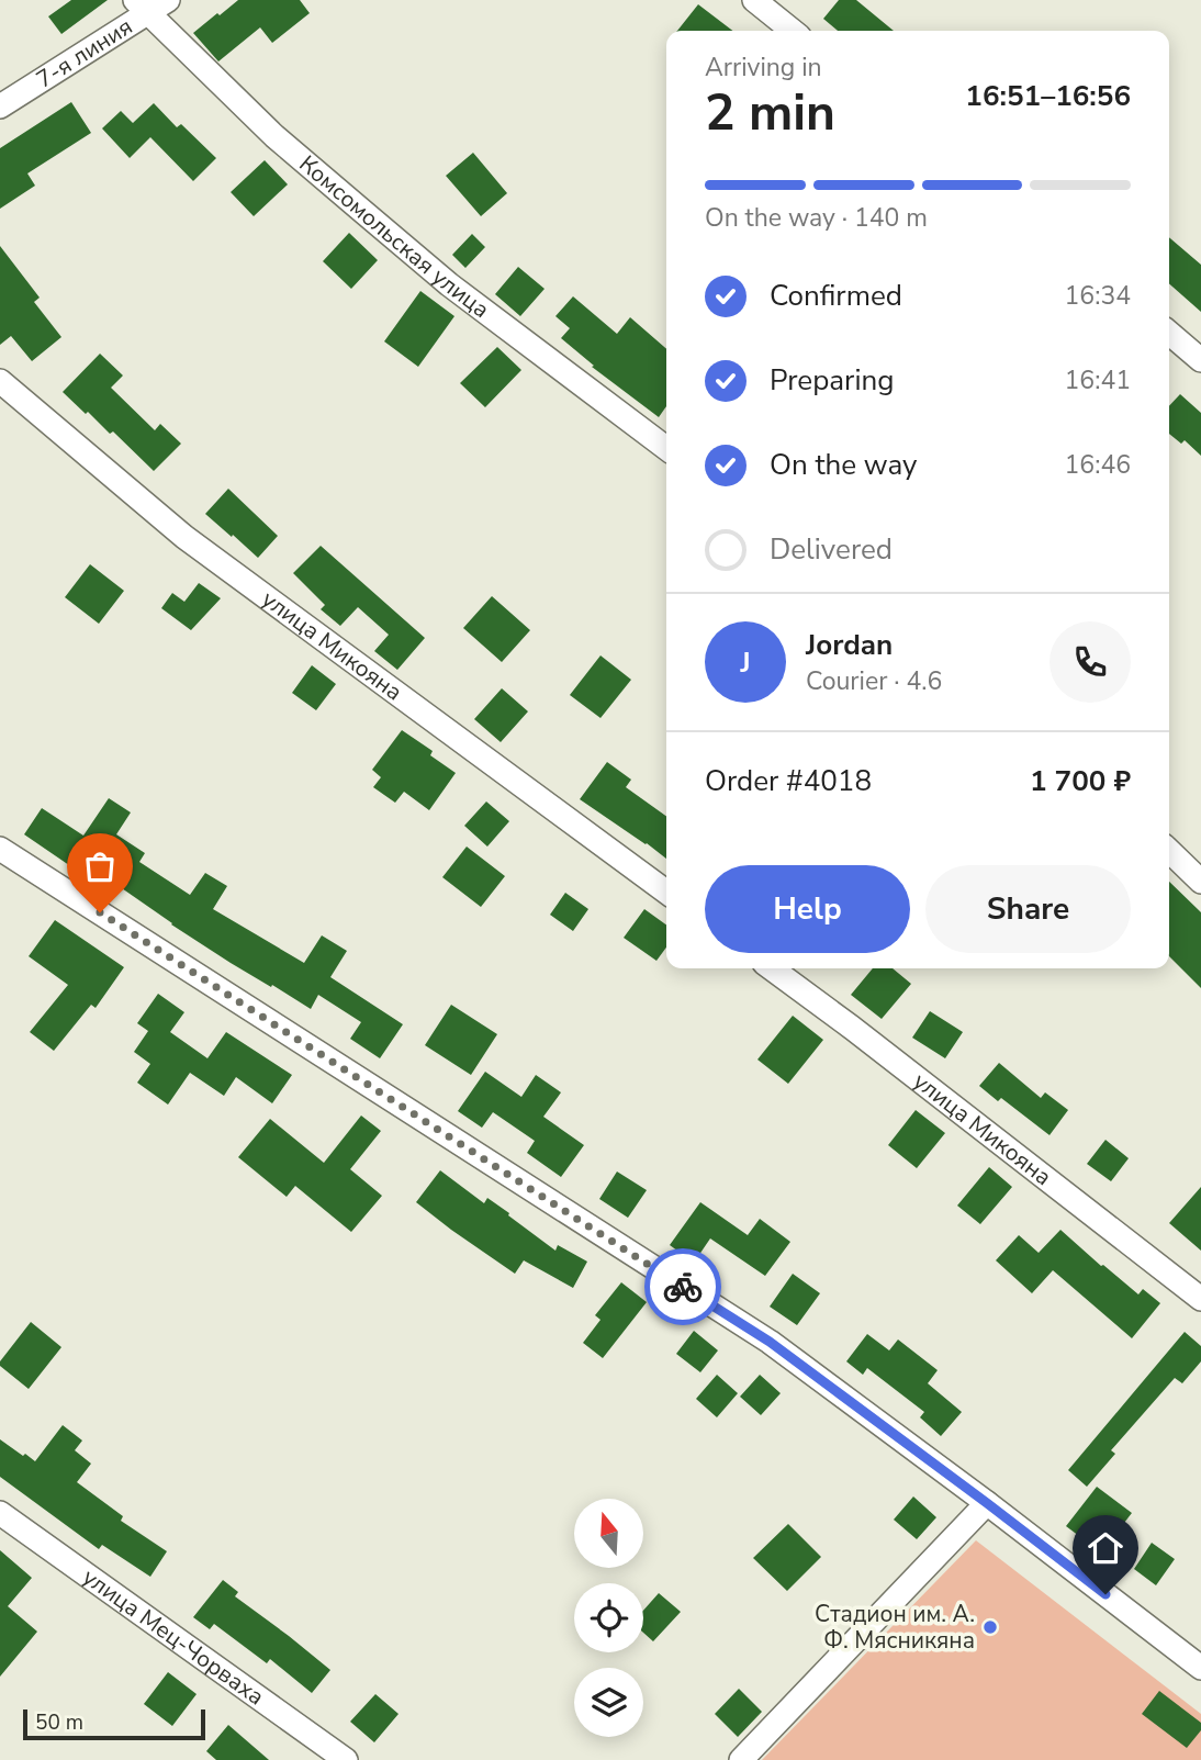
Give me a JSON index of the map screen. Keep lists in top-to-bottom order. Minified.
{"streets":{"street":["7-я линия","Комсомольская улица","улица Микояна","улица Мец-Чорваха"]},"crossings":[["7-я линия","Комсомольская улица"]],"places":["Стадион им. А. Ф. Мясникяна"],"scale_bar":"50 m","north":"top","page":{"heading":["2 min","Arriving in","16:51–16:56"],"panel":["Jordan","Courier · 4.6","Order #4018","1 700 ₽"],"bar":"On the way · 140 m","list":[["Confirmed","16:34"],["Preparing","16:41"],["On the way","16:46"],"Delivered"],"round":"J","buttons":["Help","Share"],"scale":"50 m"}}
